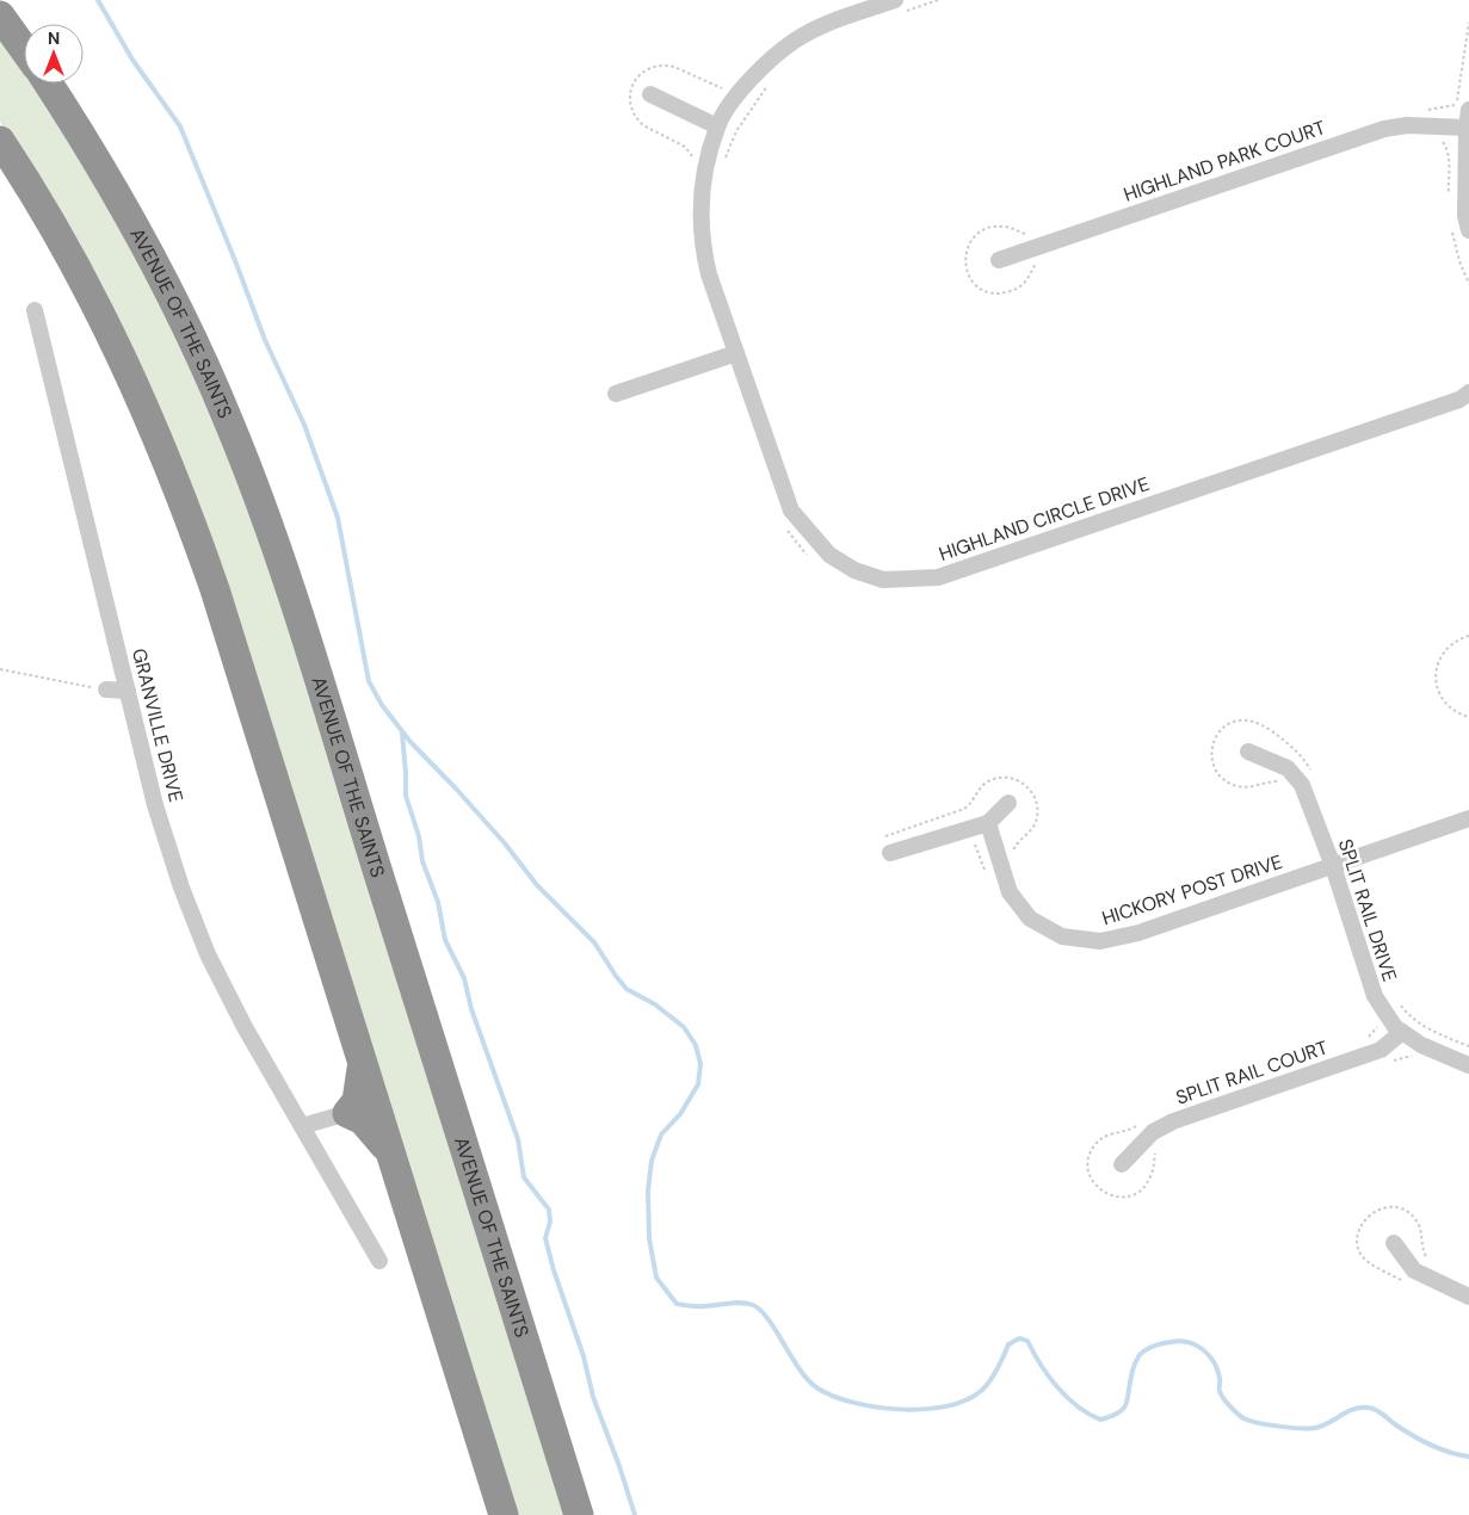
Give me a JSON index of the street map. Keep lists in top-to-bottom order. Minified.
{"streets":{"highway":["AVENUE OF THE SAINTS"],"street":["HIGHLAND PARK COURT","HIGHLAND CIRCLE DRIVE","GRANVILLE DRIVE","HICKORY POST DRIVE","SPLIT RAIL DRIVE","SPLIT RAIL COURT"]},"crossings":[["HICKORY POST DRIVE","SPLIT RAIL DRIVE"],["SPLIT RAIL DRIVE","SPLIT RAIL COURT"]],"north":"top"}
